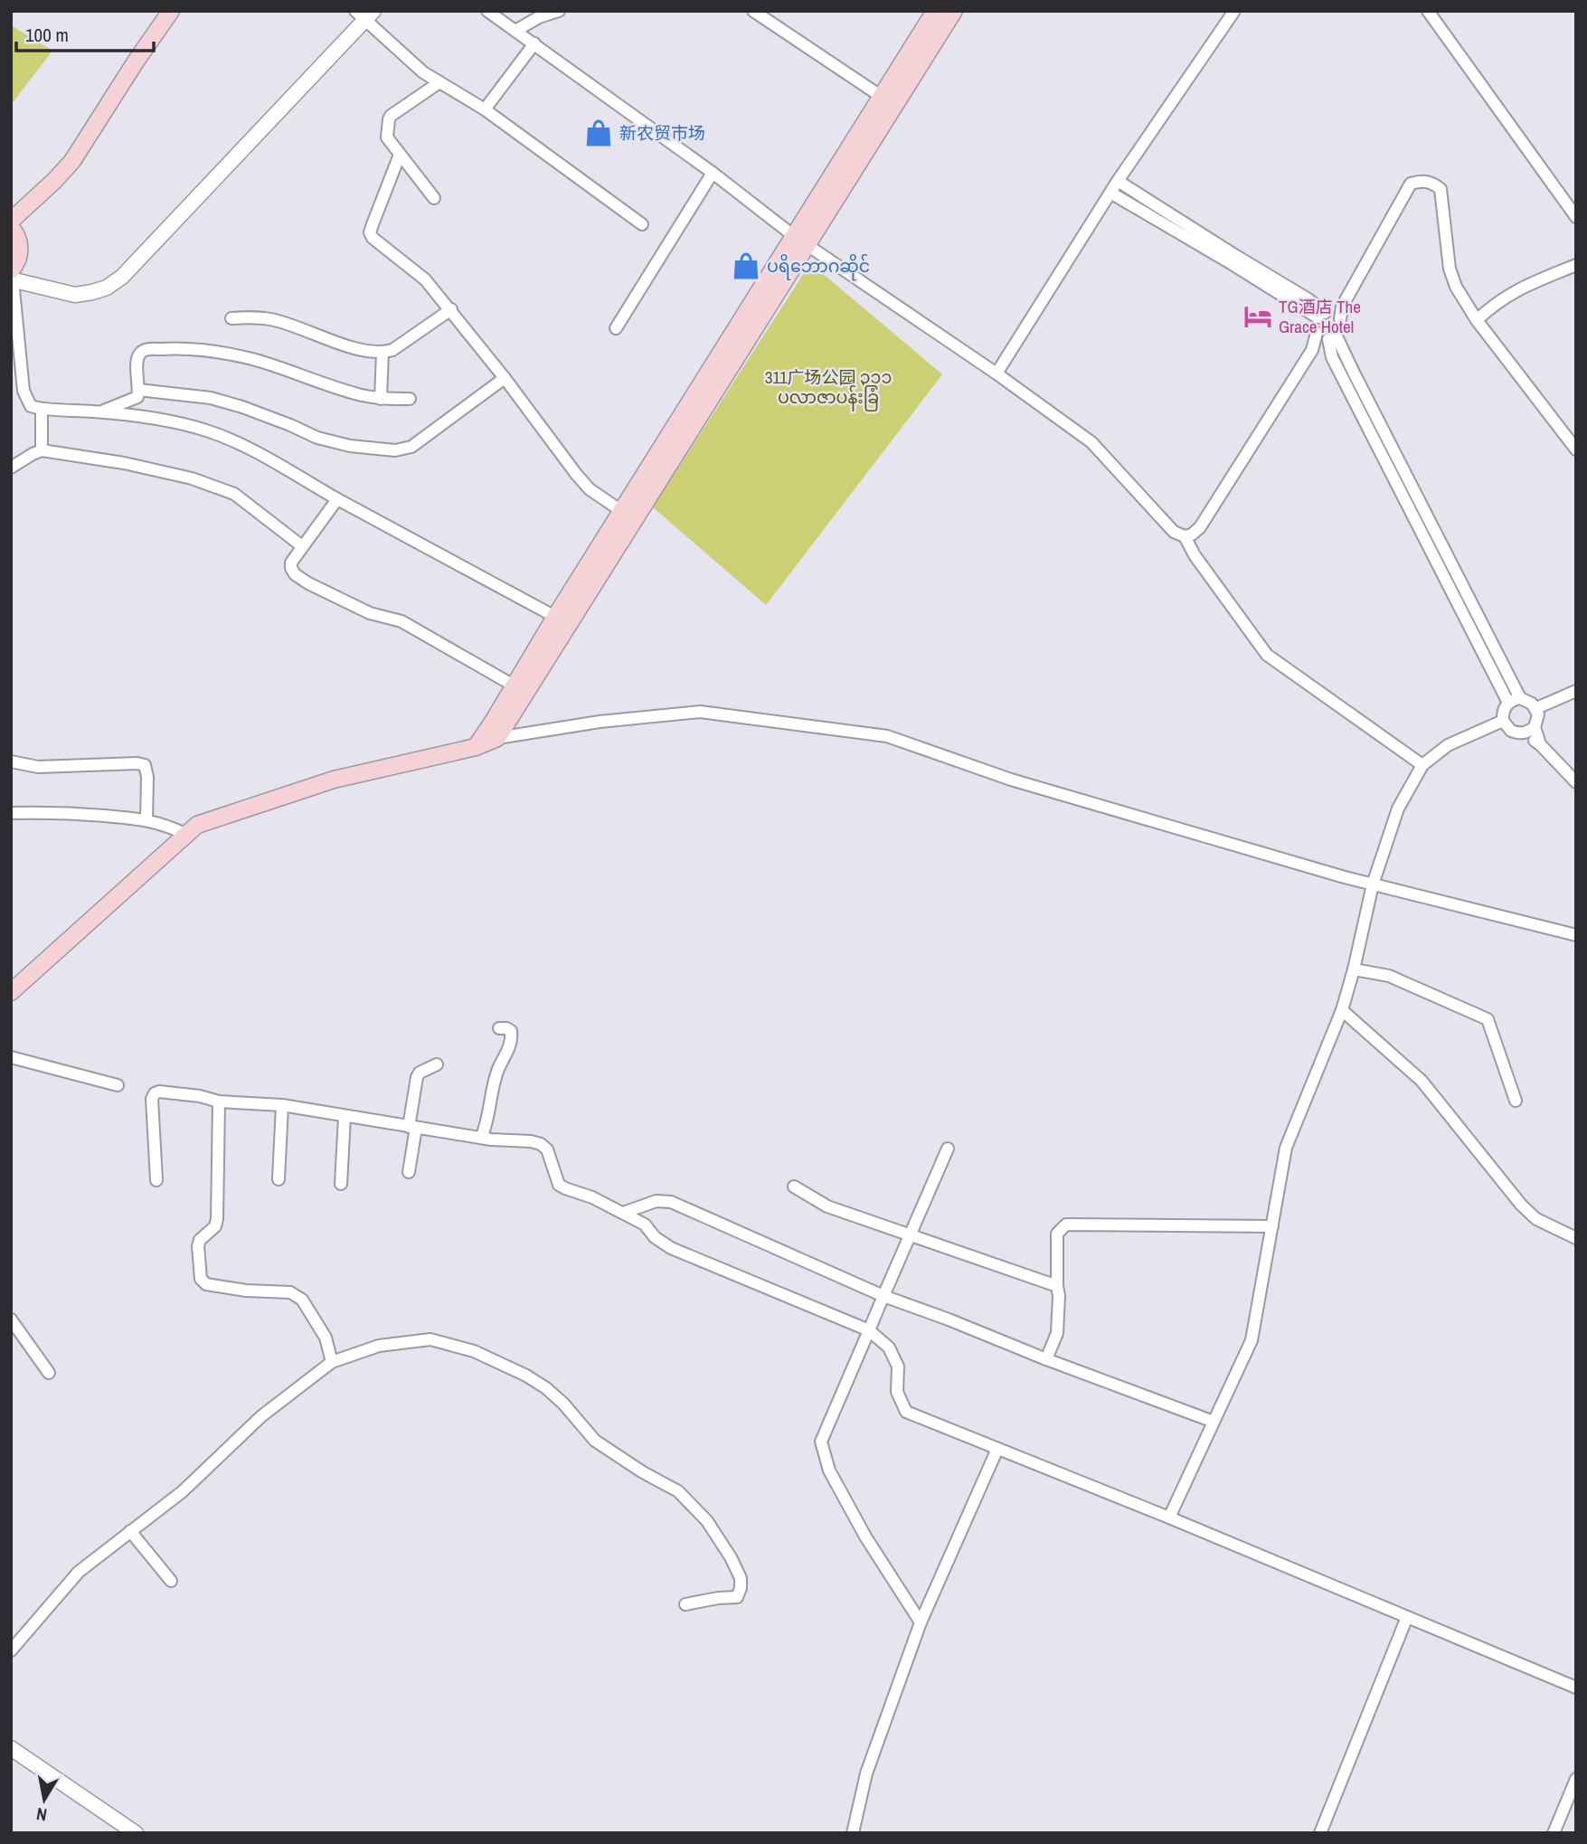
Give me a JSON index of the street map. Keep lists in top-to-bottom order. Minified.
{"parks":["311广场公园 ၃၁၁ ပလာဇာပန်းခြံ"],"places":{"shop":["新农贸市场","ပရိဘောဂဆိုင်"],"hotel":["TG酒店 The Grace Hotel"]},"scale_bar":"100 m","north":"bottom"}
